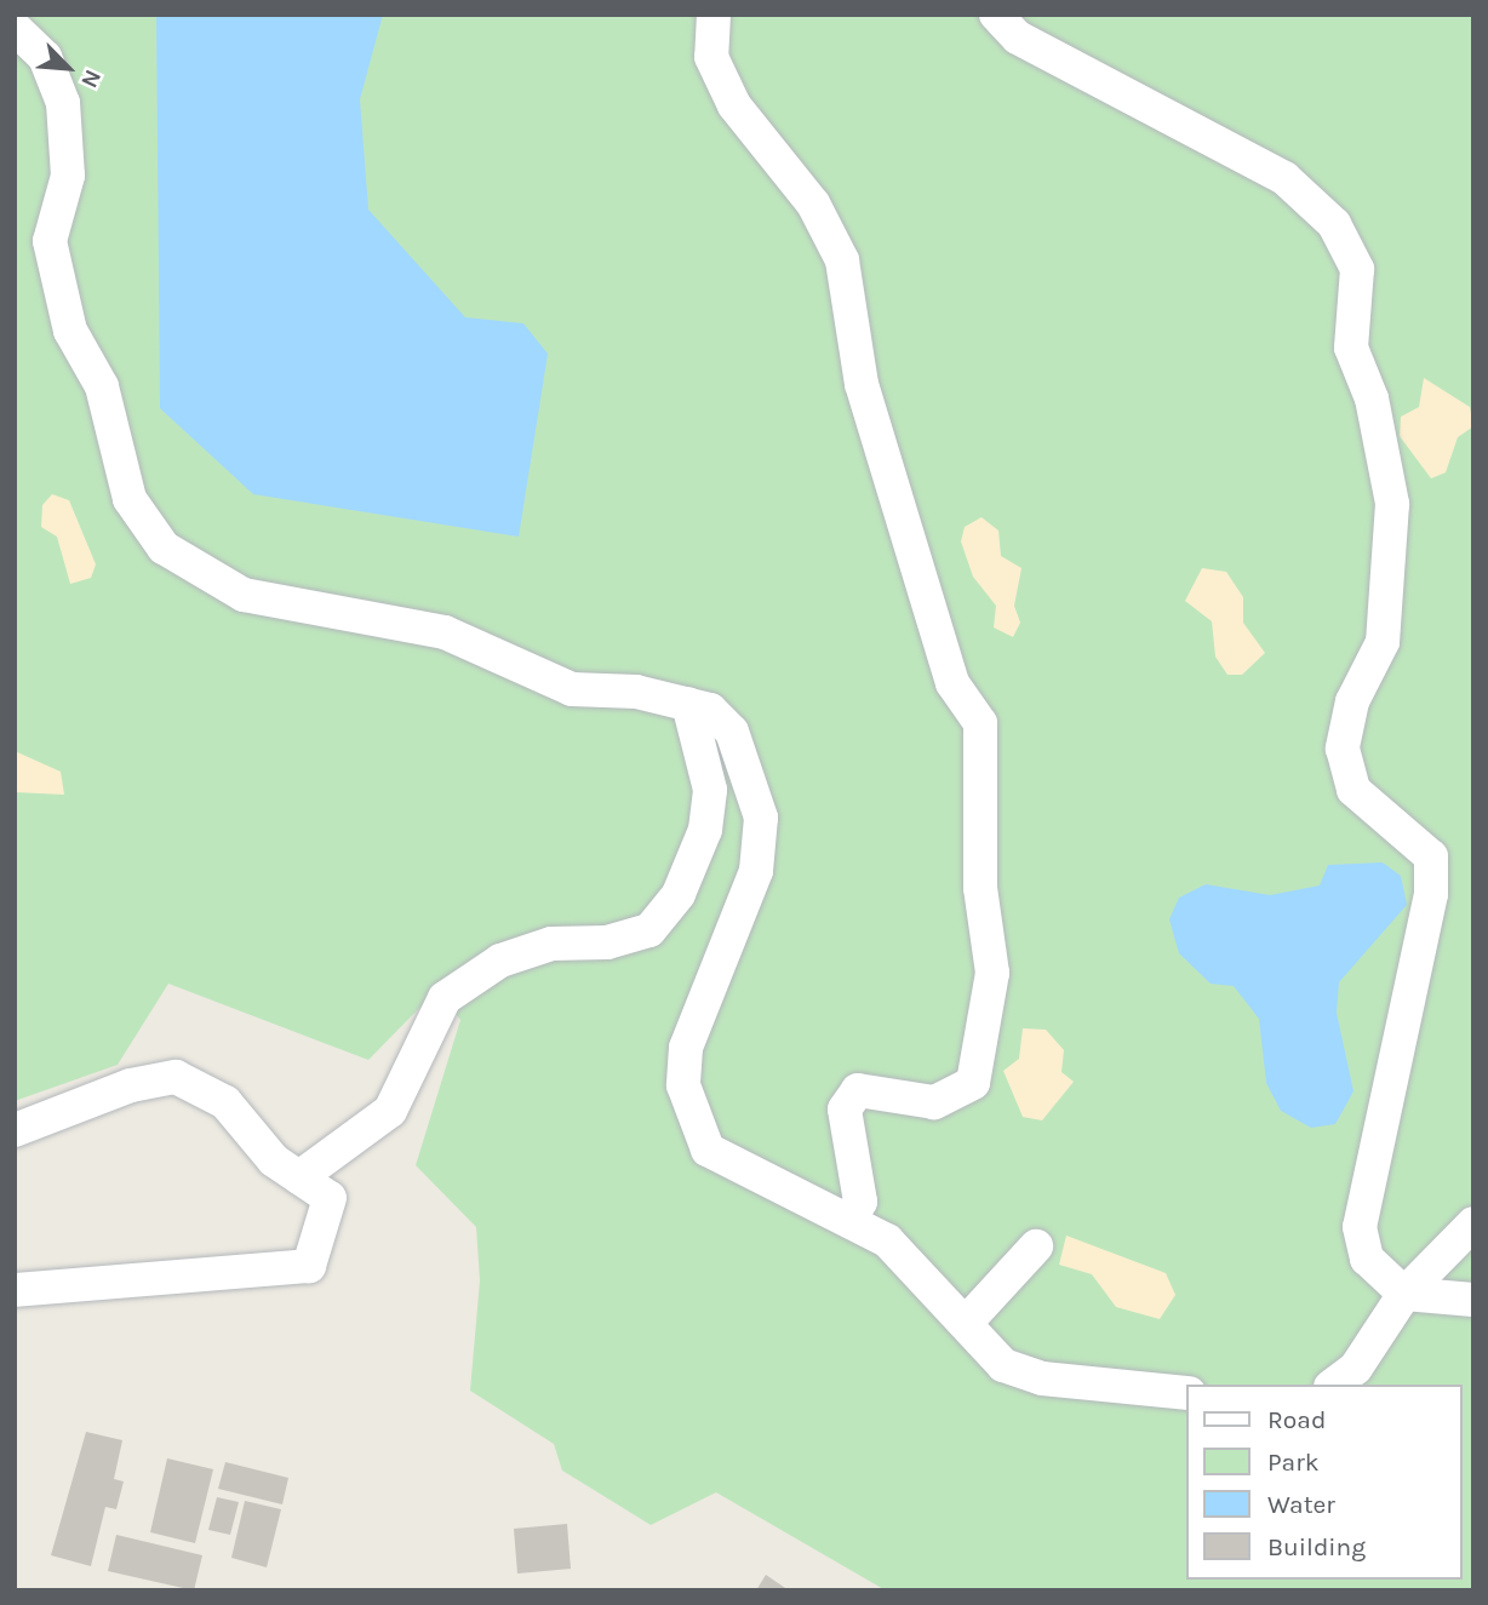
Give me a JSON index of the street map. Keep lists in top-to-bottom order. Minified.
{"legend":["Road","Park","Water","Building"],"north":"bottom right"}
